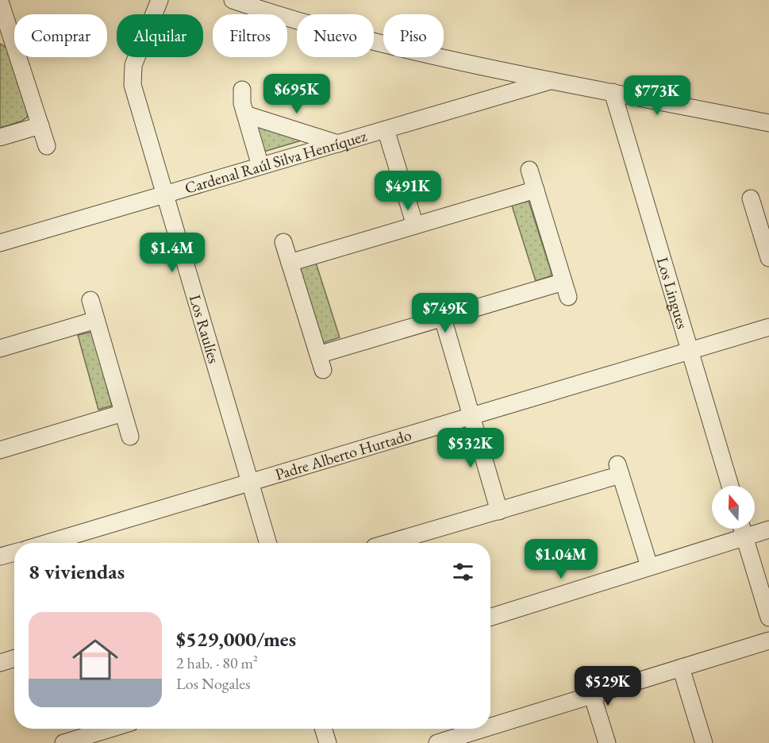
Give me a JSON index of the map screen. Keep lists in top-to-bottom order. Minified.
{"streets":{"street":["Cardenal Raúl Silva Henríquez","Los Lingues","Los Raulíes","Padre Alberto Hurtado"]},"crossings":[["Cardenal Raúl Silva Henríquez","Los Raulíes"],["Los Lingues","Padre Alberto Hurtado"],["Los Raulíes","Padre Alberto Hurtado"]],"north":"top","page":{"chip":["Comprar","Alquilar","Filtros","Nuevo","Piso"],"price":["$695K","$773K","$491K","$1.4M","$749K","$532K","$1.04M","$529K"],"heading":"8 viviendas","list":[{"name":"$529,000/mes","note":"2 hab. · 80 m² · Los Nogales"}]}}
